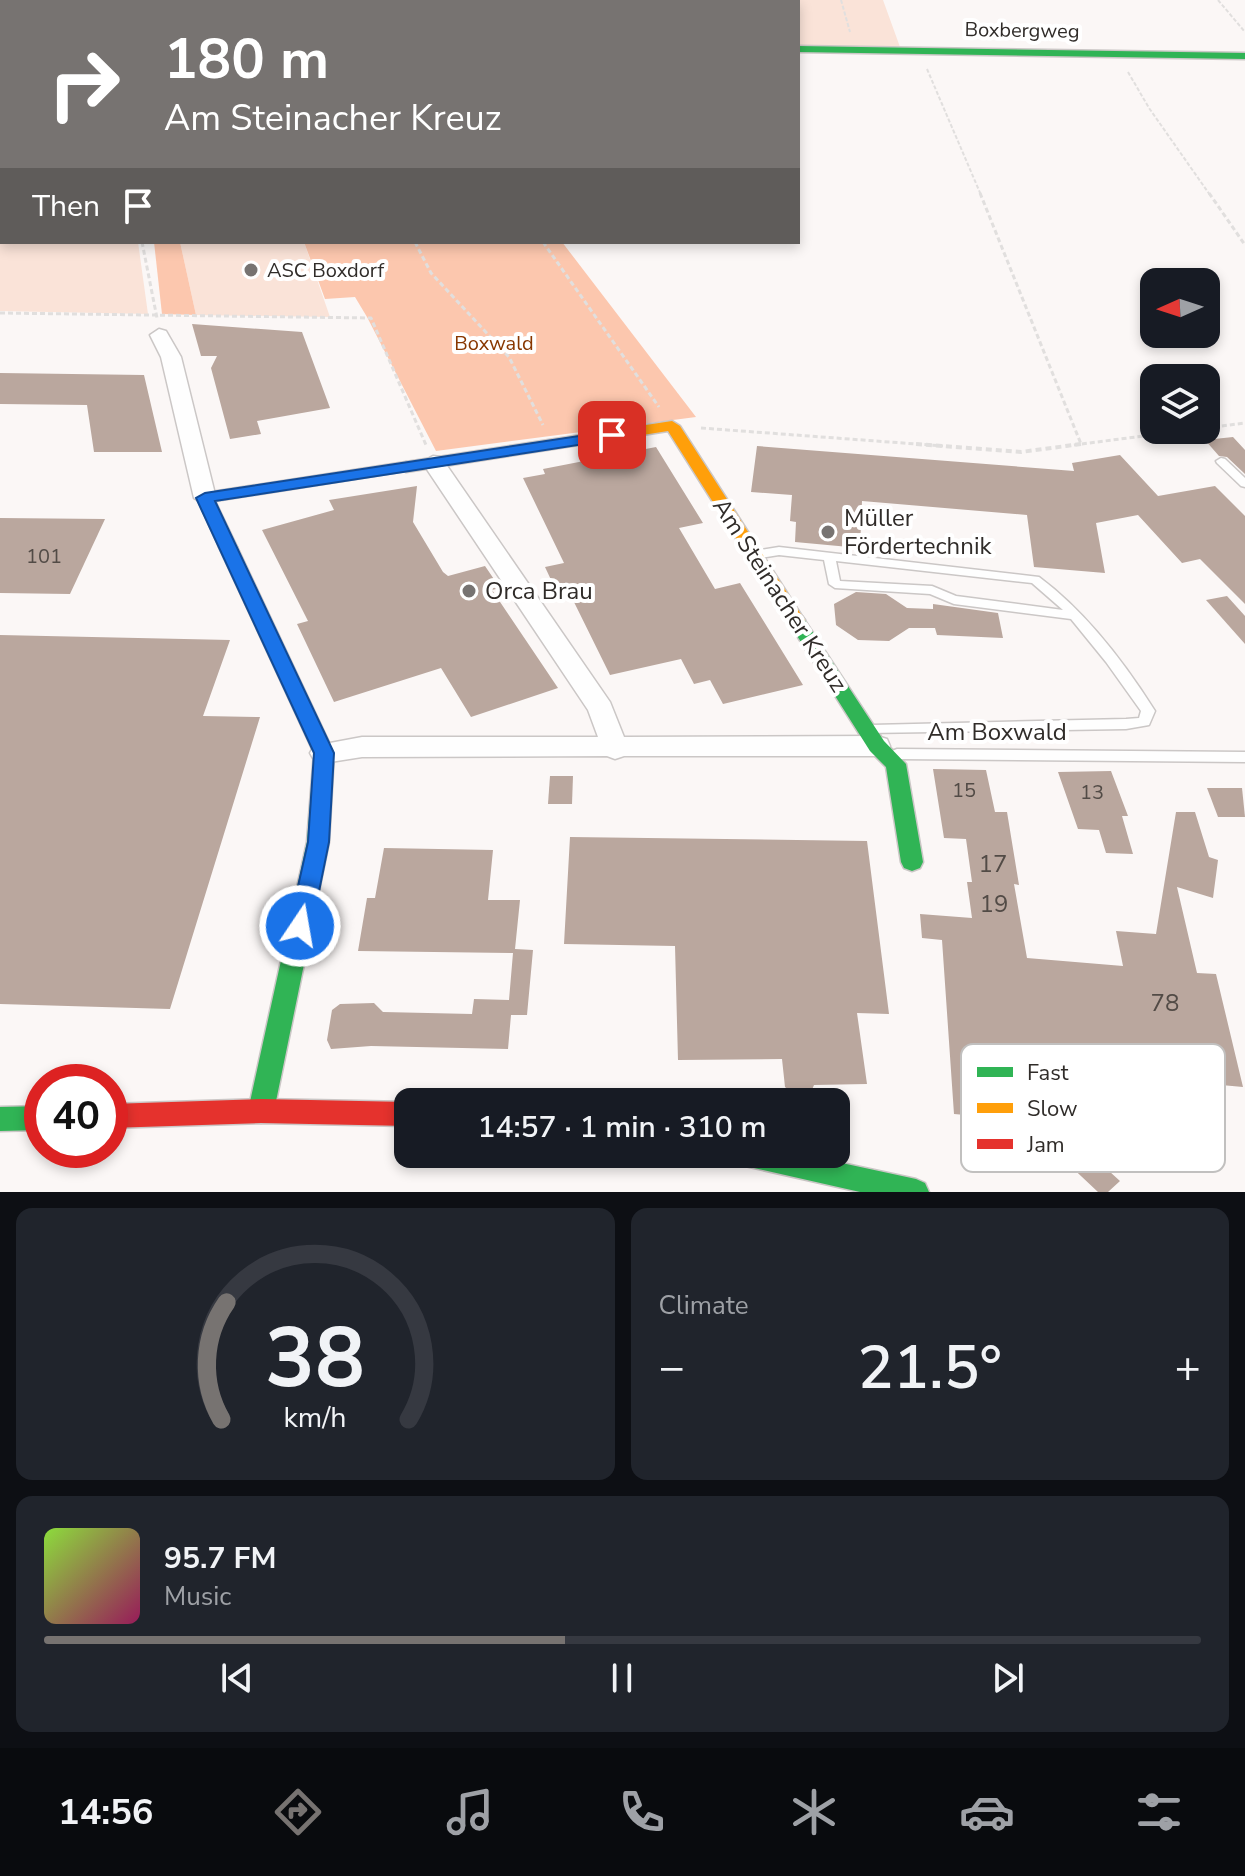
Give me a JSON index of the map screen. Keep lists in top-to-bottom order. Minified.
{"streets":{"street":["Boxbergweg","Am Steinacher Kreuz","Am Boxwald"]},"crossings":[["Am Steinacher Kreuz","Am Boxwald"]],"parks":["Boxwald"],"places":["ASC Boxdorf","Müller Fördertechnik","Orca Brau"],"house_numbers":["101","15","13","17","19","78"],"legend":["Fast","Slow","Jam"],"north":"left","page":{"turn":["180 m","Am Steinacher Kreuz"],"then":"Then","limit":"40","trip":"14:57 · 1 min · 310 m","tile":"Climate","heat":["−","21.5°","+"],"song":["95.7 FM","Music"],"tabs":"14:56","gauge":["38","km/h"]}}
